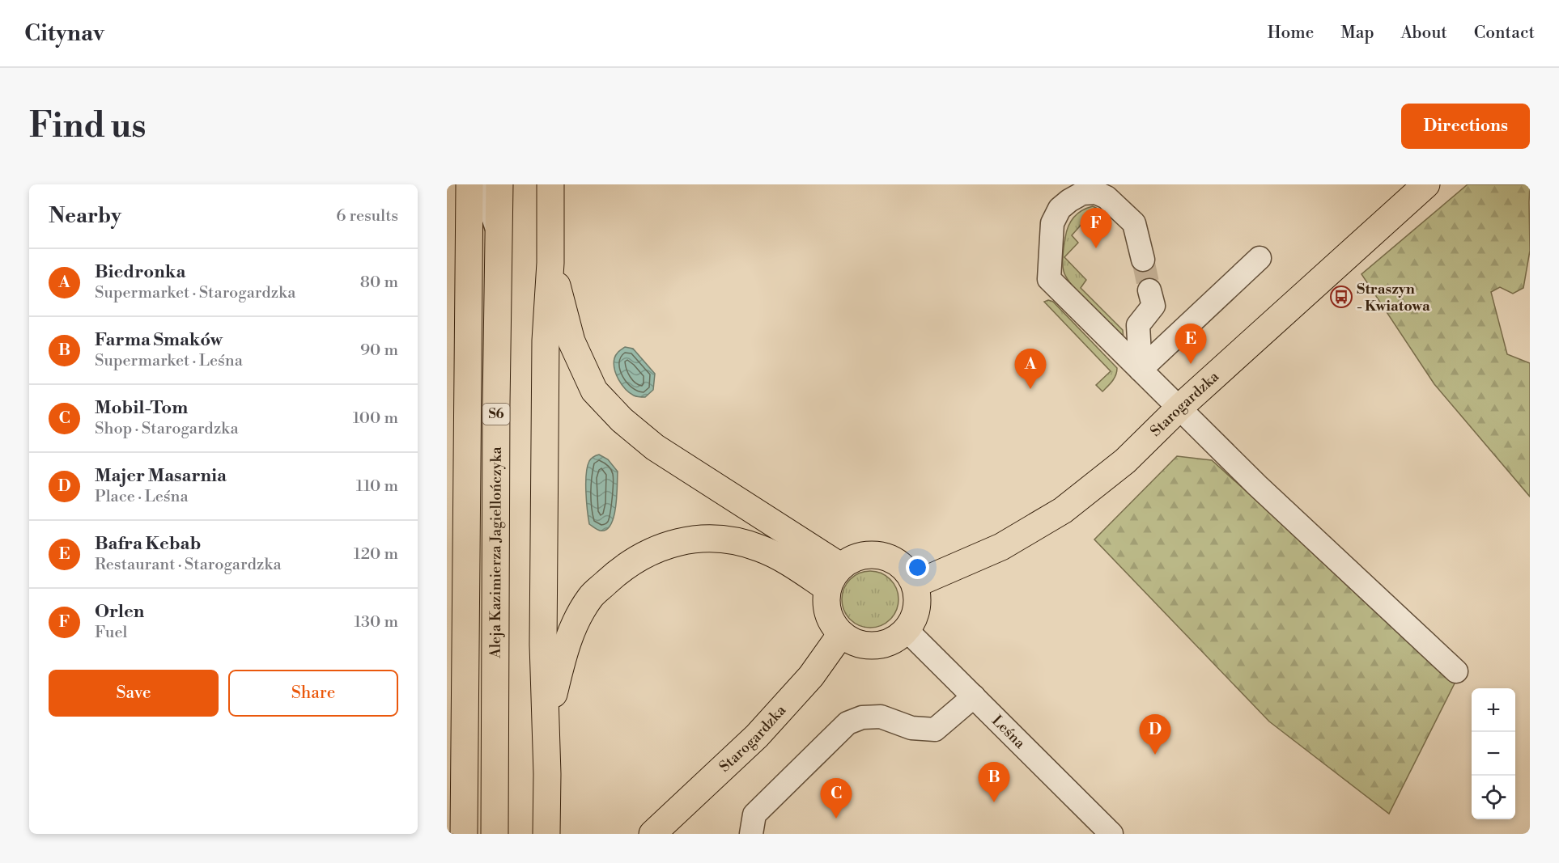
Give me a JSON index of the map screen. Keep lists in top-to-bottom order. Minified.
{"streets":{"main road":["Starogardzka","S6","Aleja Kazimierza Jagiellończyka"],"street":["Leśna"]},"crossings":[["Starogardzka","Leśna"]],"places":{"bus stop":["Straszyn - Kwiatowa"]},"page":{"header":"Citynav","nav":["Home","Map","About","Contact"],"buttons":["Directions",["Save","Share"]],"title":"Find us","heading":["Nearby","6 results"],"pins":["F","E","A","D","B","C"],"list":[{"mark":"A","name":"Biedronka","note":"Supermarket · Starogardzka","value":"80 m"},{"mark":"B","name":"Farma Smaków","note":"Supermarket · Leśna","value":"90 m"},{"mark":"C","name":"Mobil-Tom","note":"Shop · Starogardzka","value":"100 m"},{"mark":"D","name":"Majer Masarnia","note":"Place · Leśna","value":"110 m"},{"mark":"E","name":"Bafra Kebab","note":"Restaurant · Starogardzka","value":"120 m"},{"mark":"F","name":"Orlen","note":"Fuel","value":"130 m"}],"map_buttons":["+","−"]}}
